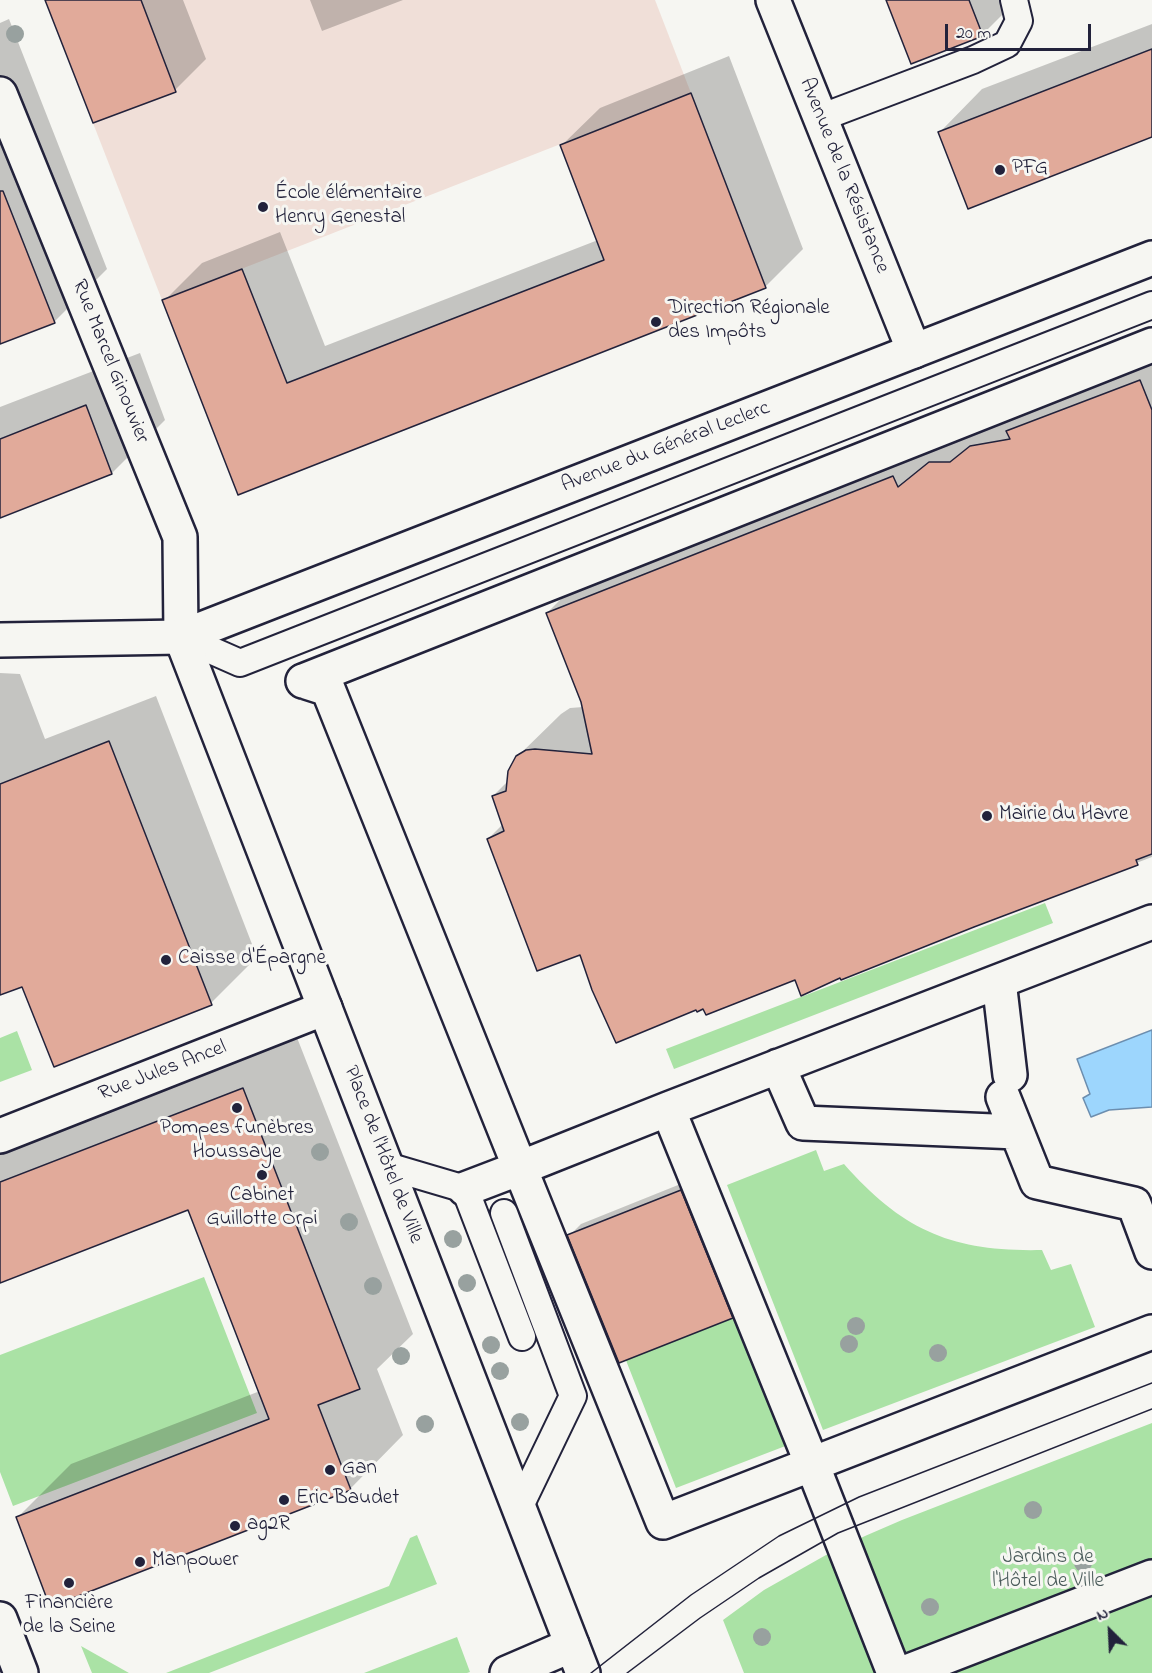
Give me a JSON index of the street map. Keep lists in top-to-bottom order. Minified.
{"streets":{"street":["Avenue de la Résistance","Rue Marcel Ginouvier","Avenue du Général Leclerc","Rue Jules Ancel","Place de l'Hôtel de Ville"]},"crossings":[["Avenue de la Résistance","Avenue du Général Leclerc"],["Rue Marcel Ginouvier","Avenue du Général Leclerc"],["Rue Marcel Ginouvier","Place de l'Hôtel de Ville"],["Avenue du Général Leclerc","Place de l'Hôtel de Ville"],["Rue Jules Ancel","Place de l'Hôtel de Ville"]],"parks":["Jardins de l'Hôtel de Ville"],"places":["PFG","École élémentaire Henry Genestal","Direction Régionale des Impôts","Mairie du Havre","Caisse d'Épargne","Pompes funèbres Houssaye","Cabinet Guillotte Orpi","Gan","Eric Baudet","ag2R","Manpower","Financière de la Seine"],"scale_bar":"20 m","north":"top left"}
